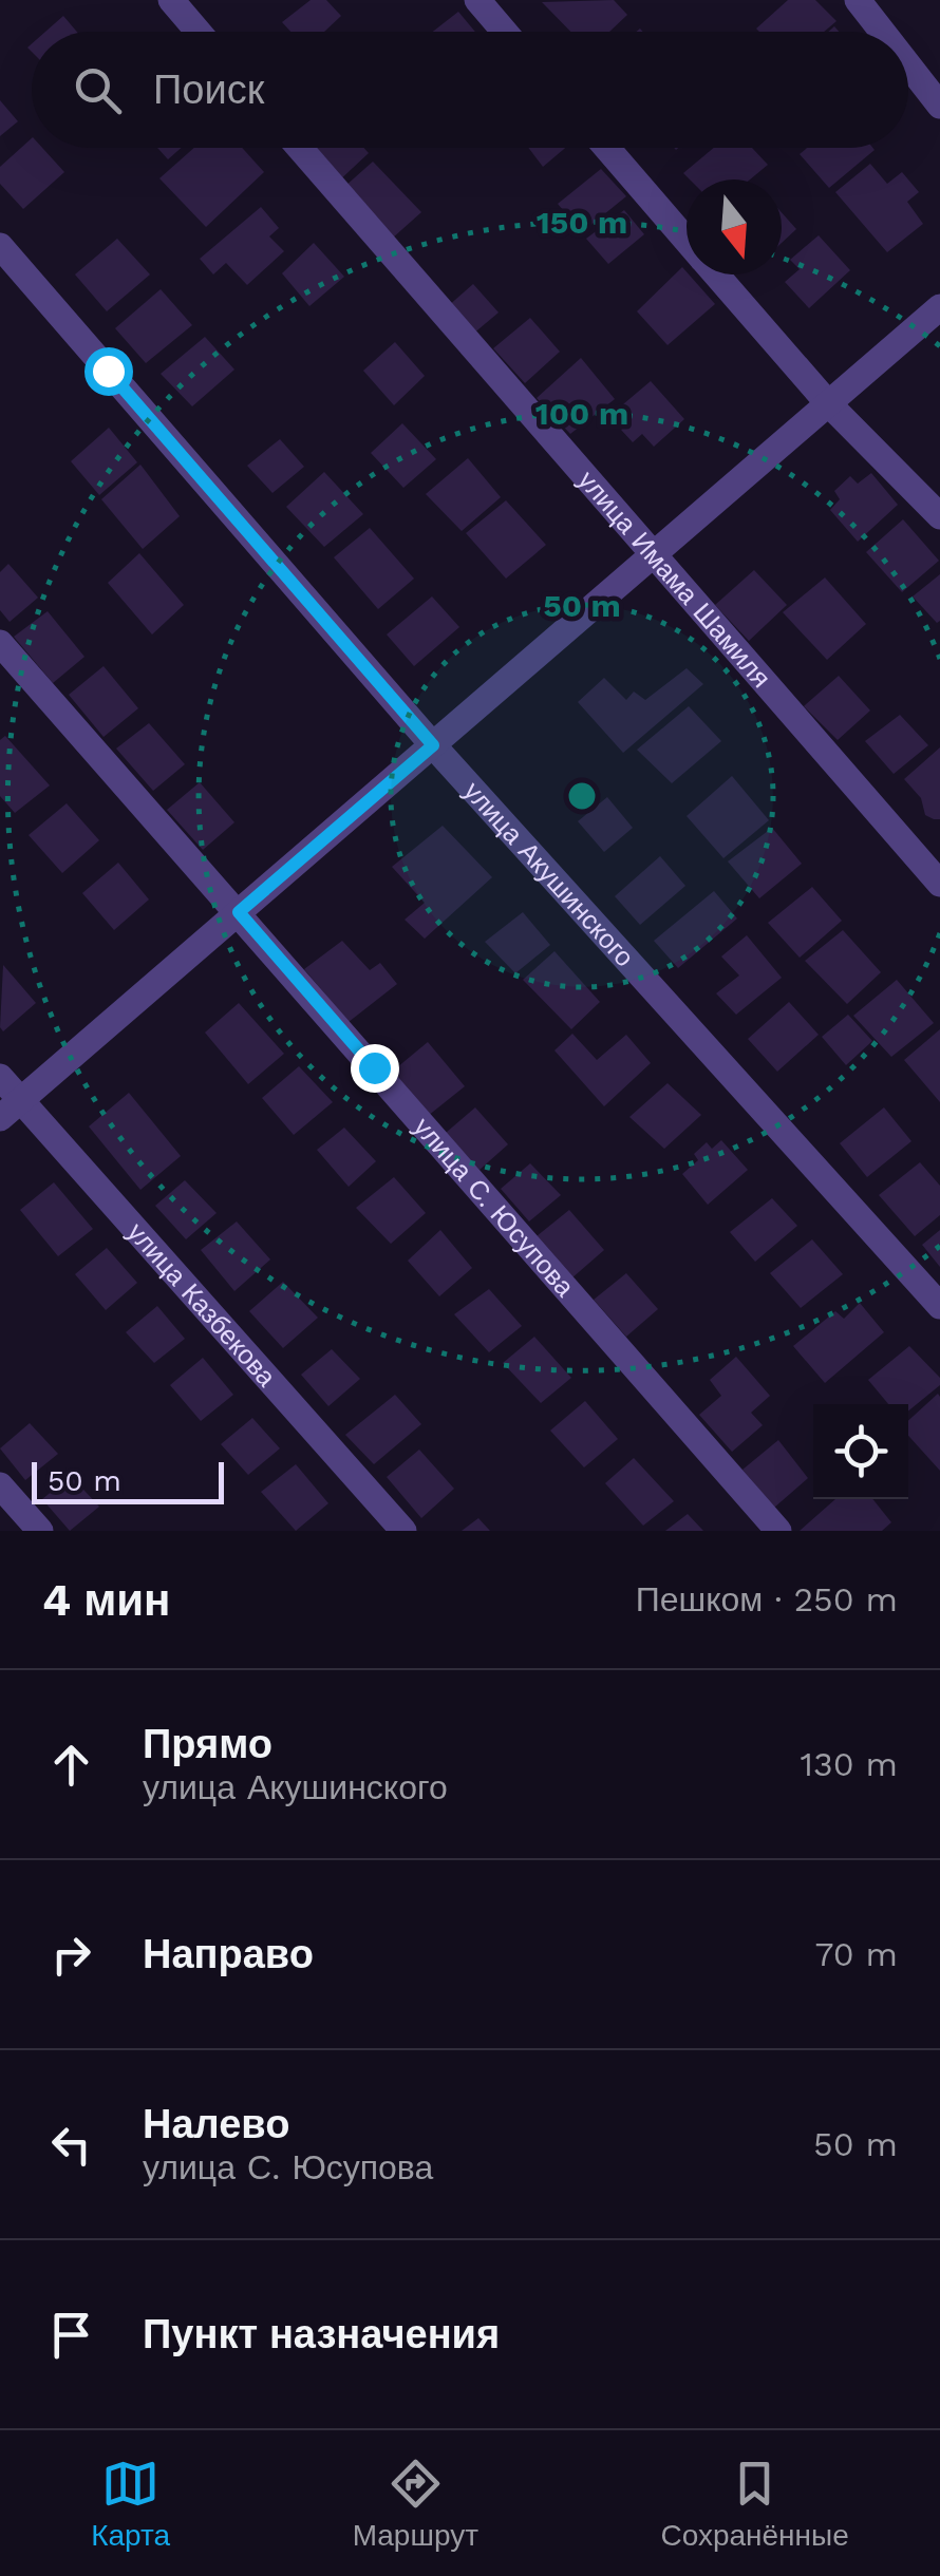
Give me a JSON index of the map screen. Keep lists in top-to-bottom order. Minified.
{"streets":{"street":["улица Имама Шамиля","улица Акушинского","улица С. Юсупова","улица Казбекова"]},"scale_bar":"50 m","north":"bottom","page":{"search":"Поиск","scale":"50 m","heading":["4 мин","Пешком · 250 m"],"list":[["Прямо","улица Акушинского","130 m"],["Направо","70 m"],["Налево","улица С. Юсупова","50 m"],"Пункт назначения"],"nav":["Карта","Маршрут","Сохранённые"]},"rings":["150 m","100 m","50 m"]}
